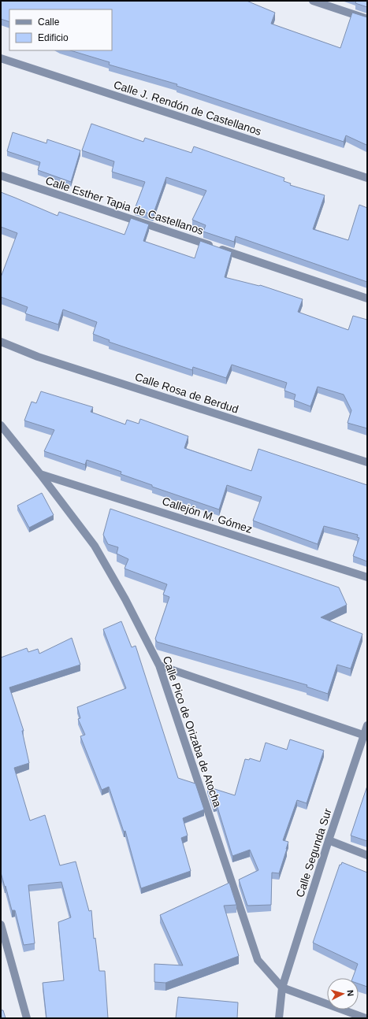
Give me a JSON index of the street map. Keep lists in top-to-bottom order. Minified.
{"streets":{"street":["Calle J. Rendón de Castellanos","Calle Esther Tapia de Castellanos","Calle Rosa de Berdud","Callejón M. Gómez","Calle Pico de Orizaba de Atocha","Calle Segunda Sur"]},"crossings":[["Callejón M. Gómez","Calle Pico de Orizaba de Atocha"],["Calle Pico de Orizaba de Atocha","Calle Segunda Sur"]],"legend":["Calle","Edificio"],"north":"right"}
